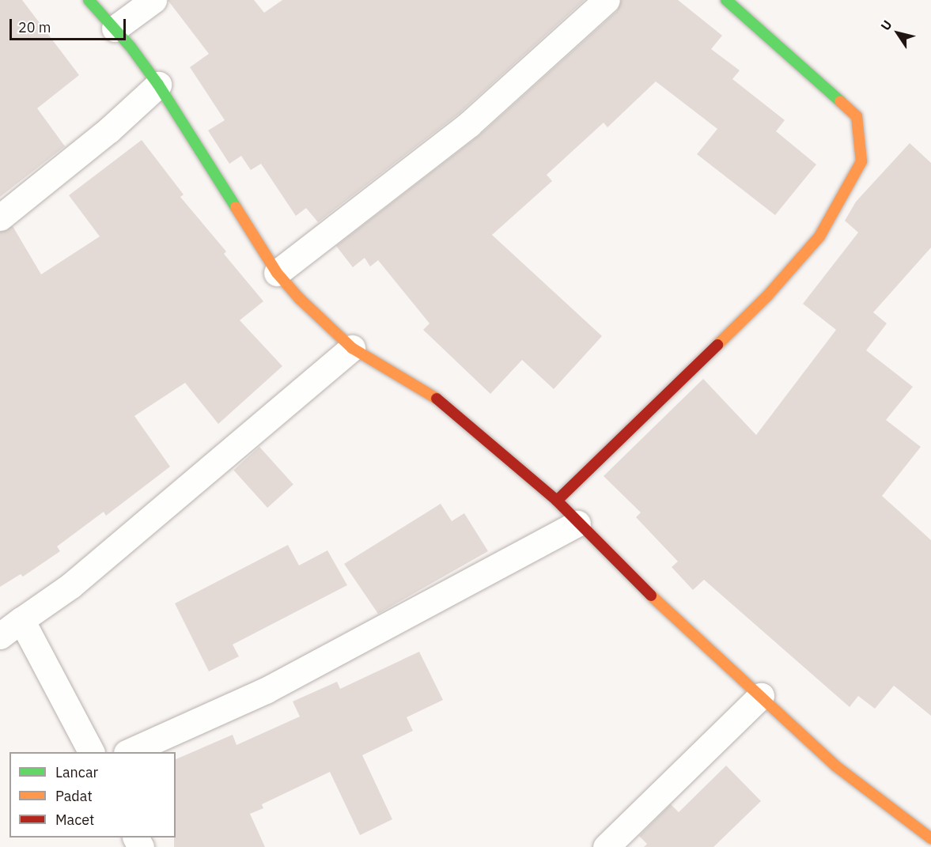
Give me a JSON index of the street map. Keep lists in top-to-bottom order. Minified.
{"legend":["Lancar","Padat","Macet"],"scale_bar":"20 m","north":"top left"}
